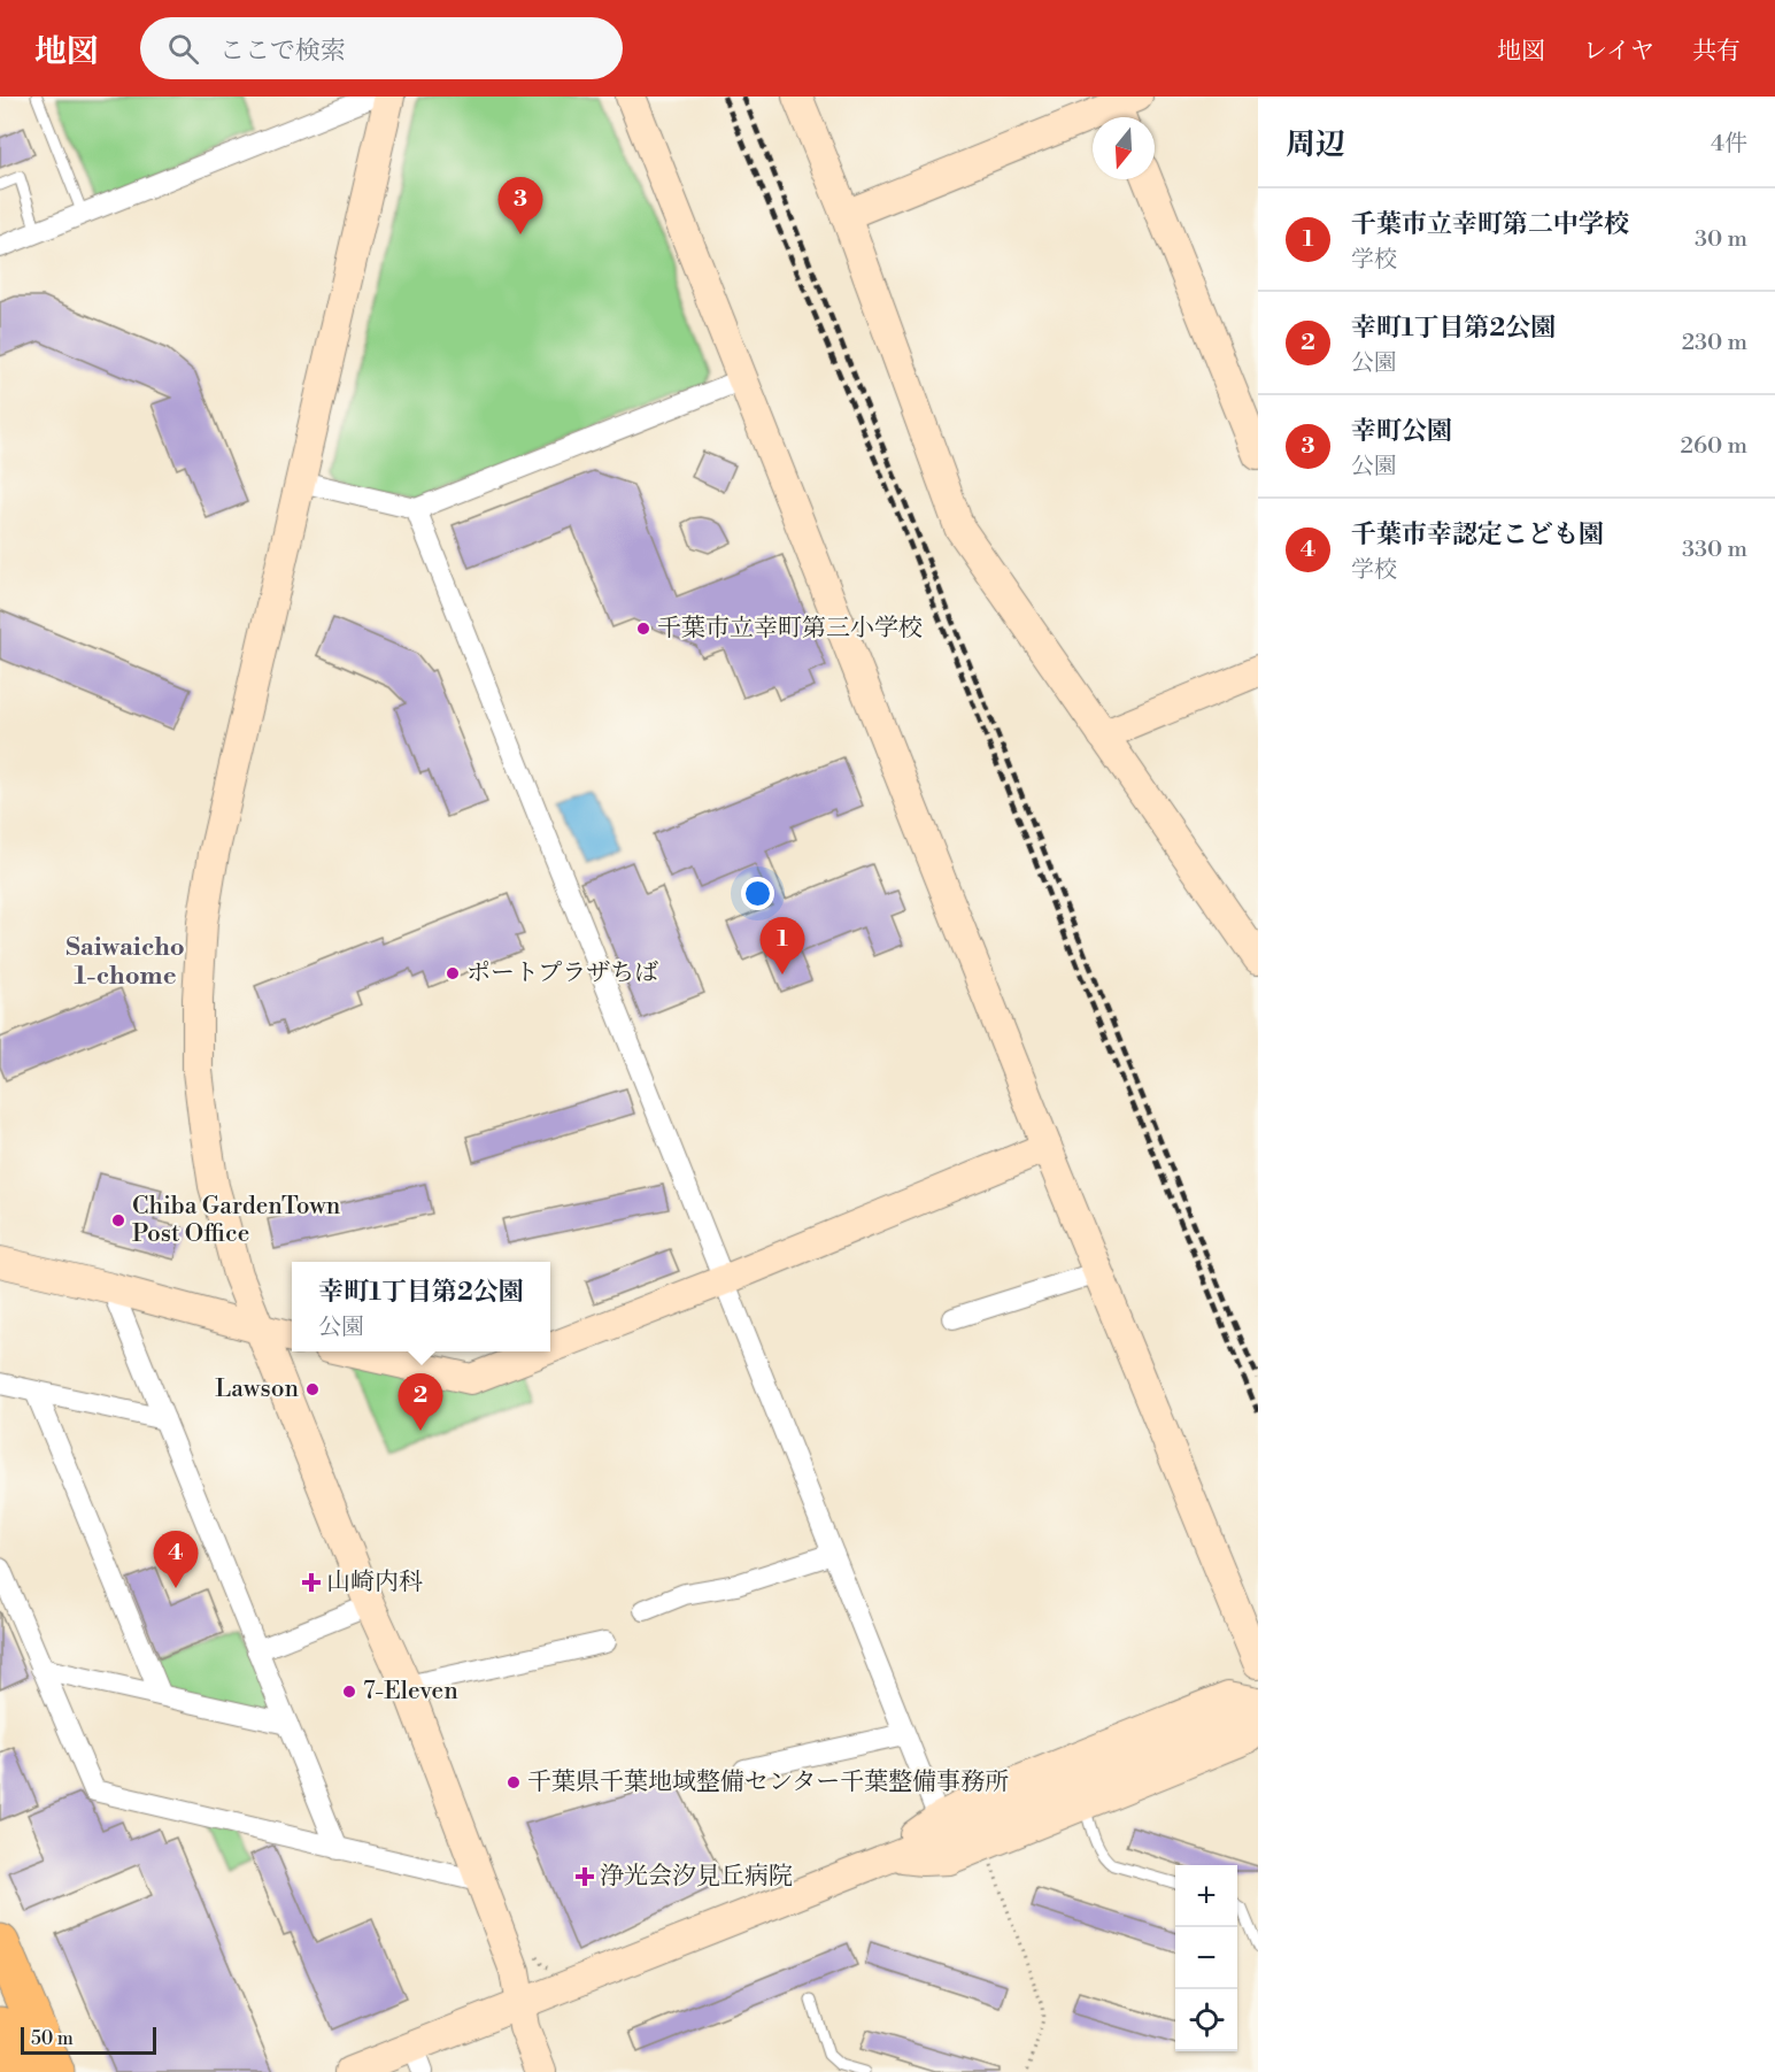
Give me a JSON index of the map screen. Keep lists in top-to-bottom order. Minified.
{"districts":["Saiwaicho 1-chome"],"places":{"other":["千葉市立幸町第三小学校","ポートプラザちば","Chiba GardenTown Post Office","Lawson","7-Eleven","千葉県千葉地域整備センター千葉整備事務所"],"health":["山崎内科","浄光会汐見丘病院"]},"scale_bar":"50 m","north":"bottom","page":{"header":"地図","search":"ここで検索","nav":["地図","レイヤ","共有"],"heading":["周辺","4件"],"pins":["3","1","2","4"],"list":[{"mark":"1","name":"千葉市立幸町第二中学校","note":"学校","value":"30 m"},{"mark":"2","name":"幸町1丁目第2公園","note":"公園","value":"230 m"},{"mark":"3","name":"幸町公園","note":"公園","value":"260 m"},{"mark":"4","name":"千葉市幸認定こども園","note":"学校","value":"330 m"}],"popup":["幸町1丁目第2公園","公園"],"map_buttons":["+","−"],"scale":"50 m"}}
